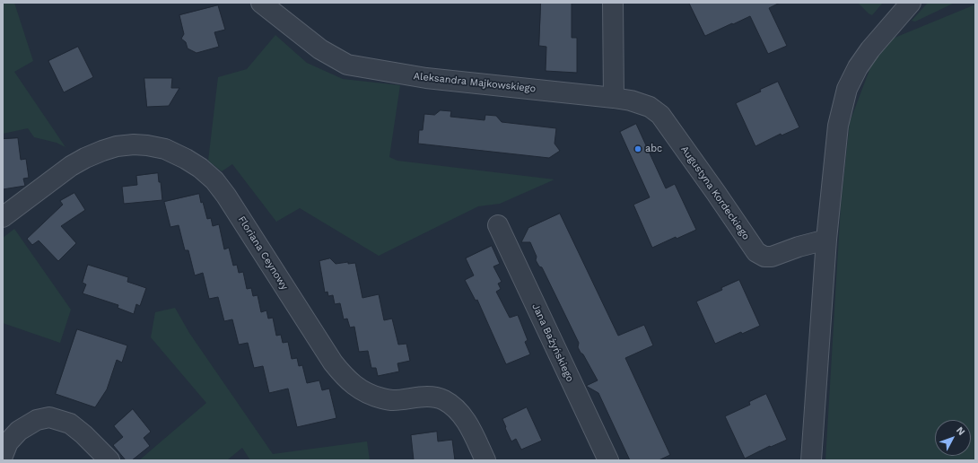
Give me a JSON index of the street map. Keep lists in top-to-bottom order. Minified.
{"streets":{"street":["Aleksandra Majkowskiego","Augustyna Kordeckiego","Floriana Ceynowy","Jana Bażyńskiego"]},"crossings":[["Aleksandra Majkowskiego","Augustyna Kordeckiego"]],"places":["abc"],"north":"top right"}
